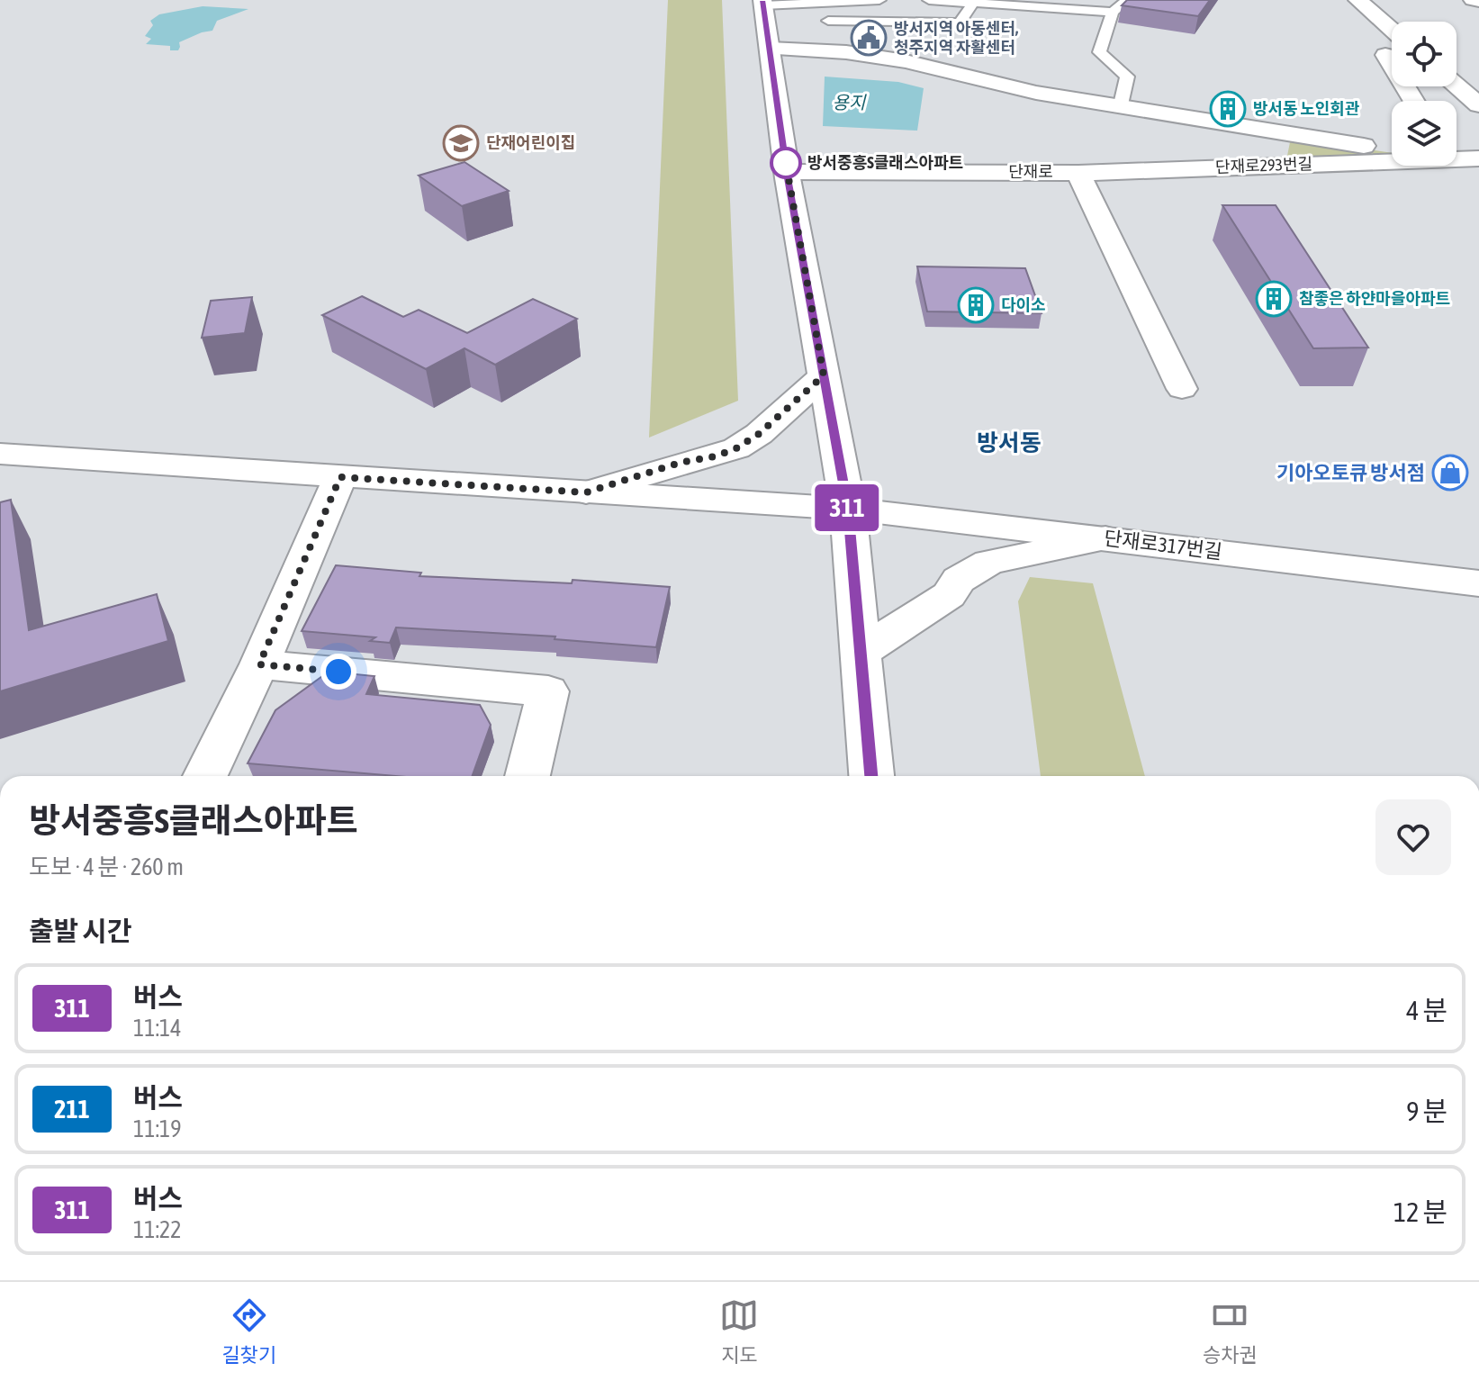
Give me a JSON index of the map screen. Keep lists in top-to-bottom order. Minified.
{"streets":{"street":["단재로293번길","단재로","단재로317번길"]},"crossings":[["단재로293번길","단재로"]],"districts":["방서동"],"water":["용지"],"places":{"public building":["방서지역 아동센터, 청주지역 자활센터"],"building":["방서동 노인회관","참좋은 하얀마을아파트","다이소"],"school or university":["단재어린이집"],"other":["방서중흥S클래스아파트"],"shop":["기아오토큐 방서점"]},"lines":["bus line 311"],"page":{"on_map":"311","heading":[["방서중흥S클래스아파트","도보 · 4 분 · 260 m"],"출발 시간"],"list":[{"mark":"311","name":"버스","note":"11:14","value":"4 분"},{"mark":"211","name":"버스","note":"11:19","value":"9 분"},{"mark":"311","name":"버스","note":"11:22","value":"12 분"}],"tabs":["길찾기","지도","승차권"]}}
